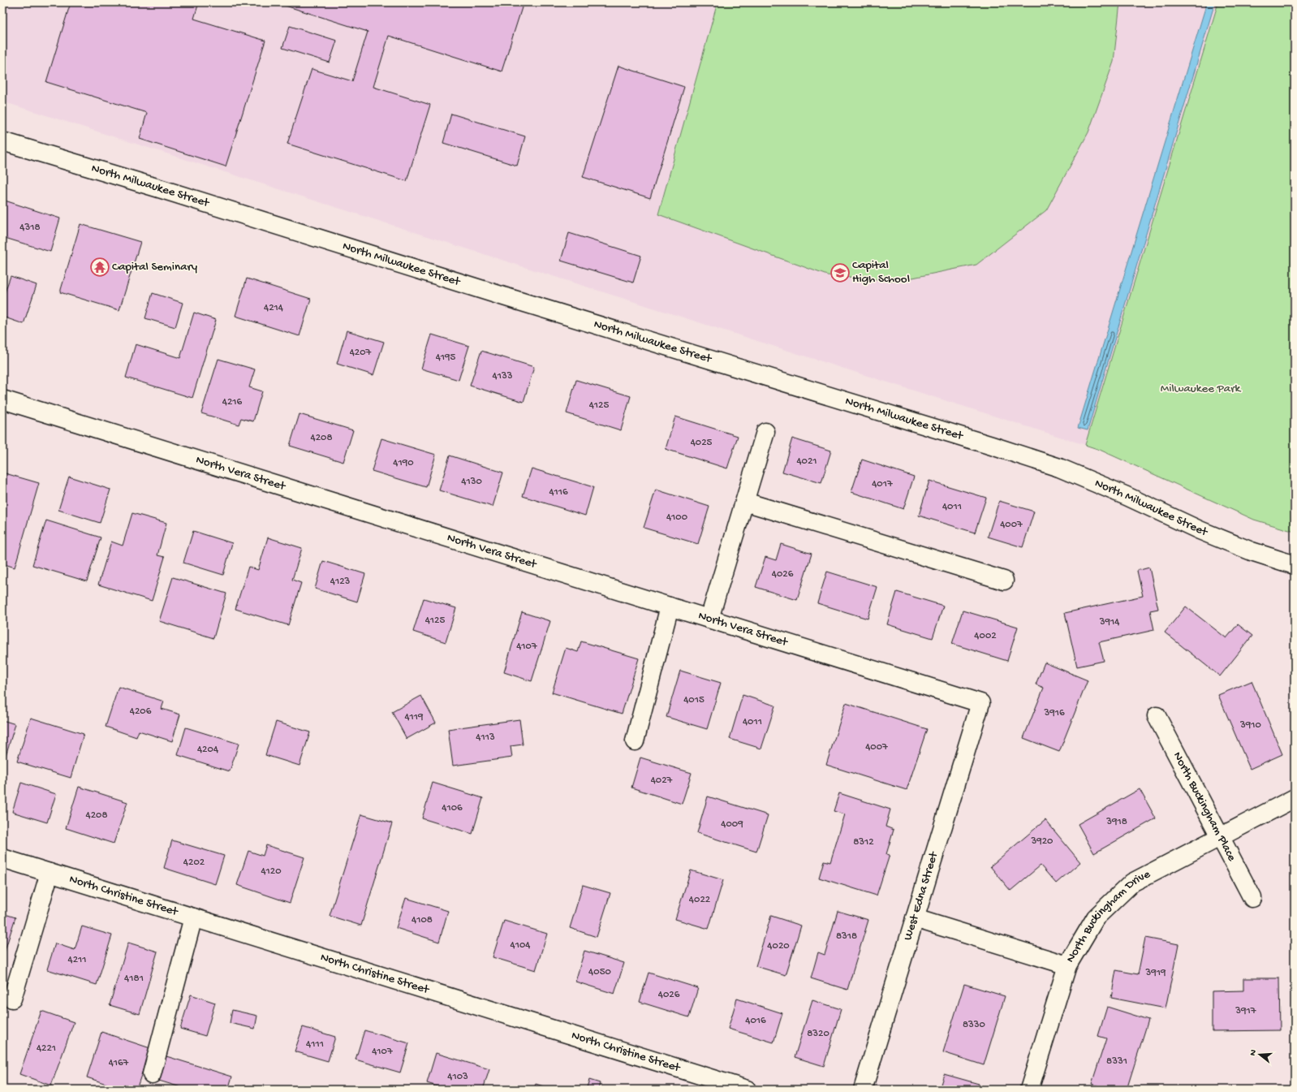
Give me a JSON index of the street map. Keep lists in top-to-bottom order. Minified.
{"streets":{"street":["North Milwaukee Street","North Vera Street","North Buckingham Place","North Christine Street","West Edna Street","North Buckingham Drive"]},"crossings":[["North Vera Street","West Edna Street"],["North Buckingham Place","North Buckingham Drive"],["West Edna Street","North Buckingham Drive"]],"parks":["Milwaukee Park"],"places":{"temple":["Capital Seminary"],"school or university":["Capital High School"]},"house_numbers":["4318","4214","4207","4195","4133","4216","4125","4208","4025","4021","4190","4130","4017","4116","4011","4100","4007","4026","4123","4125","3914","4002","4107","4015","4206","3916","4119","4011","3910","4113","4007","4204","4027","4106","4208","3918","4009","3920","8312","4202","4120","4022","4108","8318","4104","4020","4211","4050","3919","4181","4026","3917","4016","8330","8320","4111","4221","4107","8331","4167","4103"],"north":"left"}
